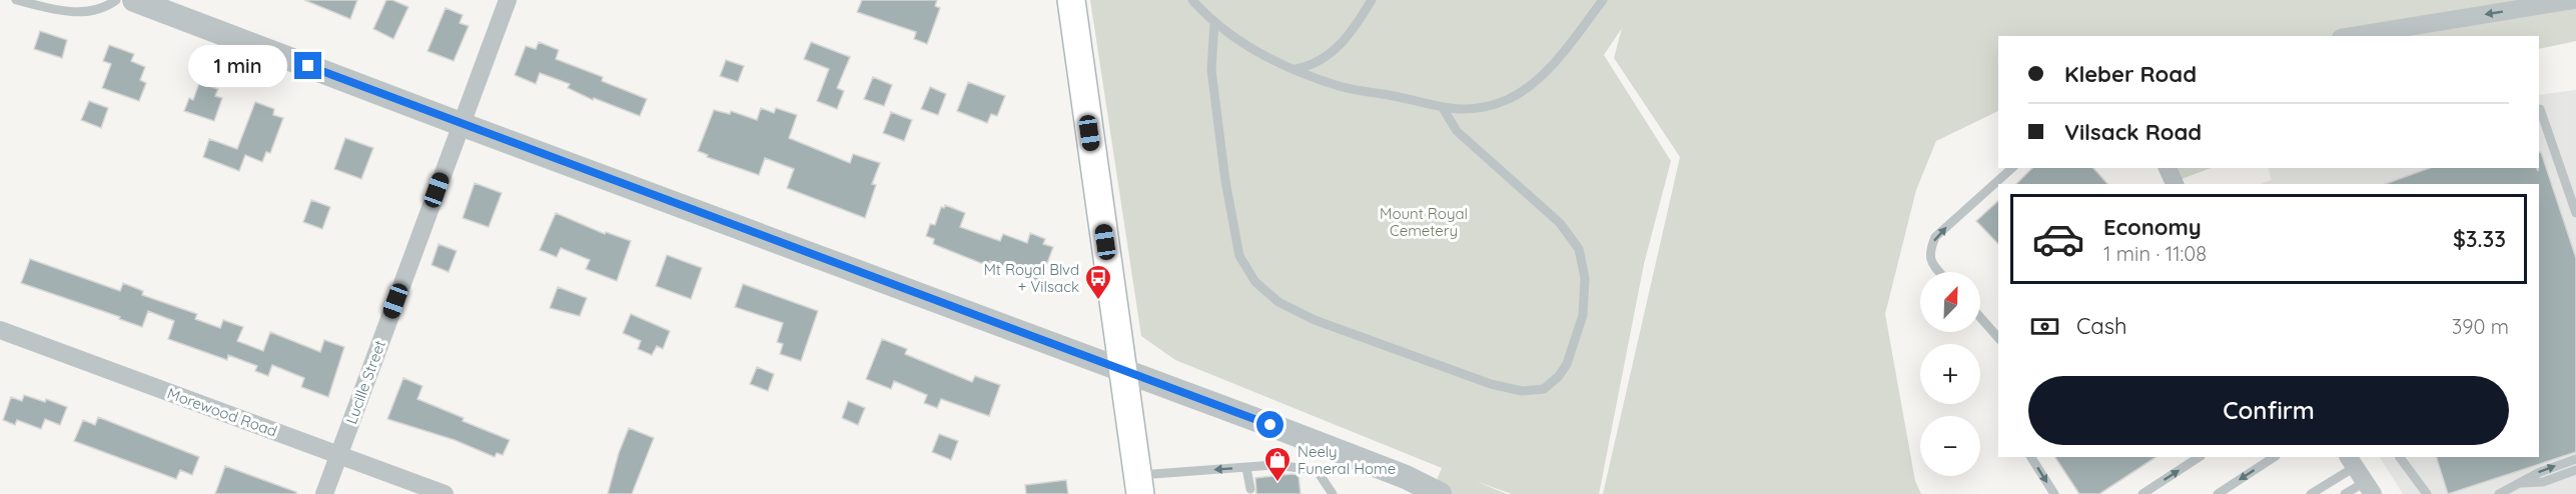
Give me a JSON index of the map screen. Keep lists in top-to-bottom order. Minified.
{"streets":{"street":["Lucille Street","Morewood Road"]},"crossings":[["Lucille Street","Morewood Road"]],"parks":["Mount Royal Cemetery"],"places":{"bus stop":["Mt Royal Blvd + Vilsack"],"shop":["Neely Funeral Home"]},"north":"top right","page":{"banner":["Kleber Road","Vilsack Road"],"bubble":"1 min","list":[{"name":"Economy","note":"1 min · 11:08","value":"$3.33"}],"map_buttons":["+","−"],"pay":["Cash","390 m"],"buttons":"Confirm"}}
